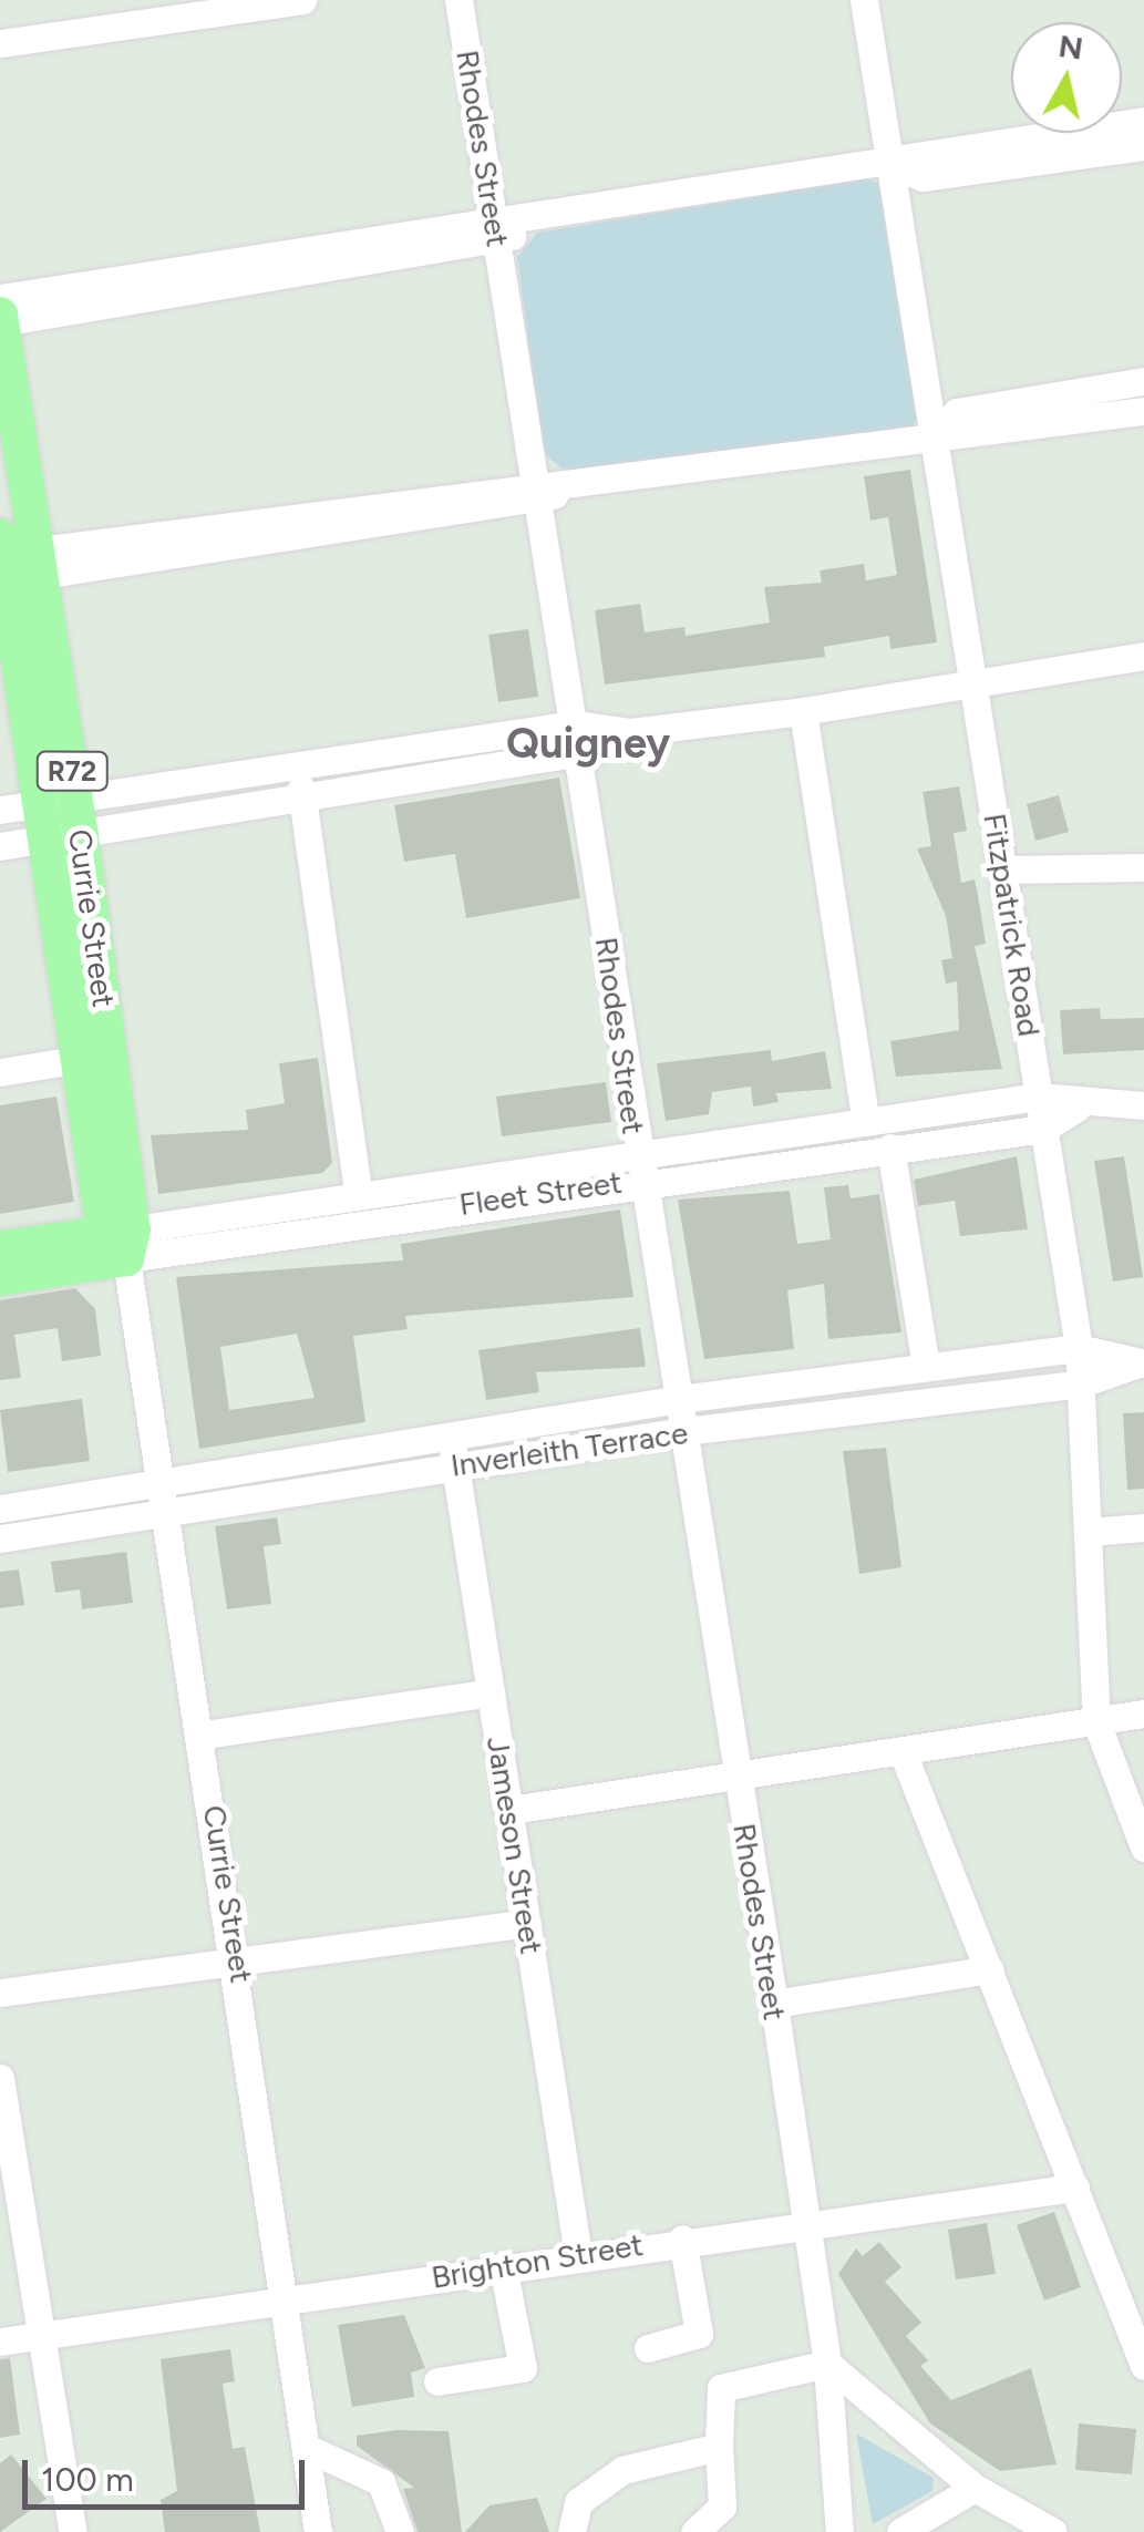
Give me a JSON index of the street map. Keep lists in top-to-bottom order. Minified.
{"streets":{"main road":["R72","Currie Street","Fleet Street"],"street":["Rhodes Street","Fitzpatrick Road","Inverleith Terrace","Jameson Street","Brighton Street"]},"crossings":[["Rhodes Street","Fleet Street"],["Rhodes Street","Inverleith Terrace"],["Rhodes Street","Brighton Street"],["Currie Street","Fleet Street"],["Currie Street","Inverleith Terrace"],["Currie Street","Brighton Street"],["Fitzpatrick Road","Fleet Street"],["Fitzpatrick Road","Inverleith Terrace"],["Inverleith Terrace","Jameson Street"],["Jameson Street","Brighton Street"]],"districts":["Quigney"],"scale_bar":"100 m","north":"top"}
